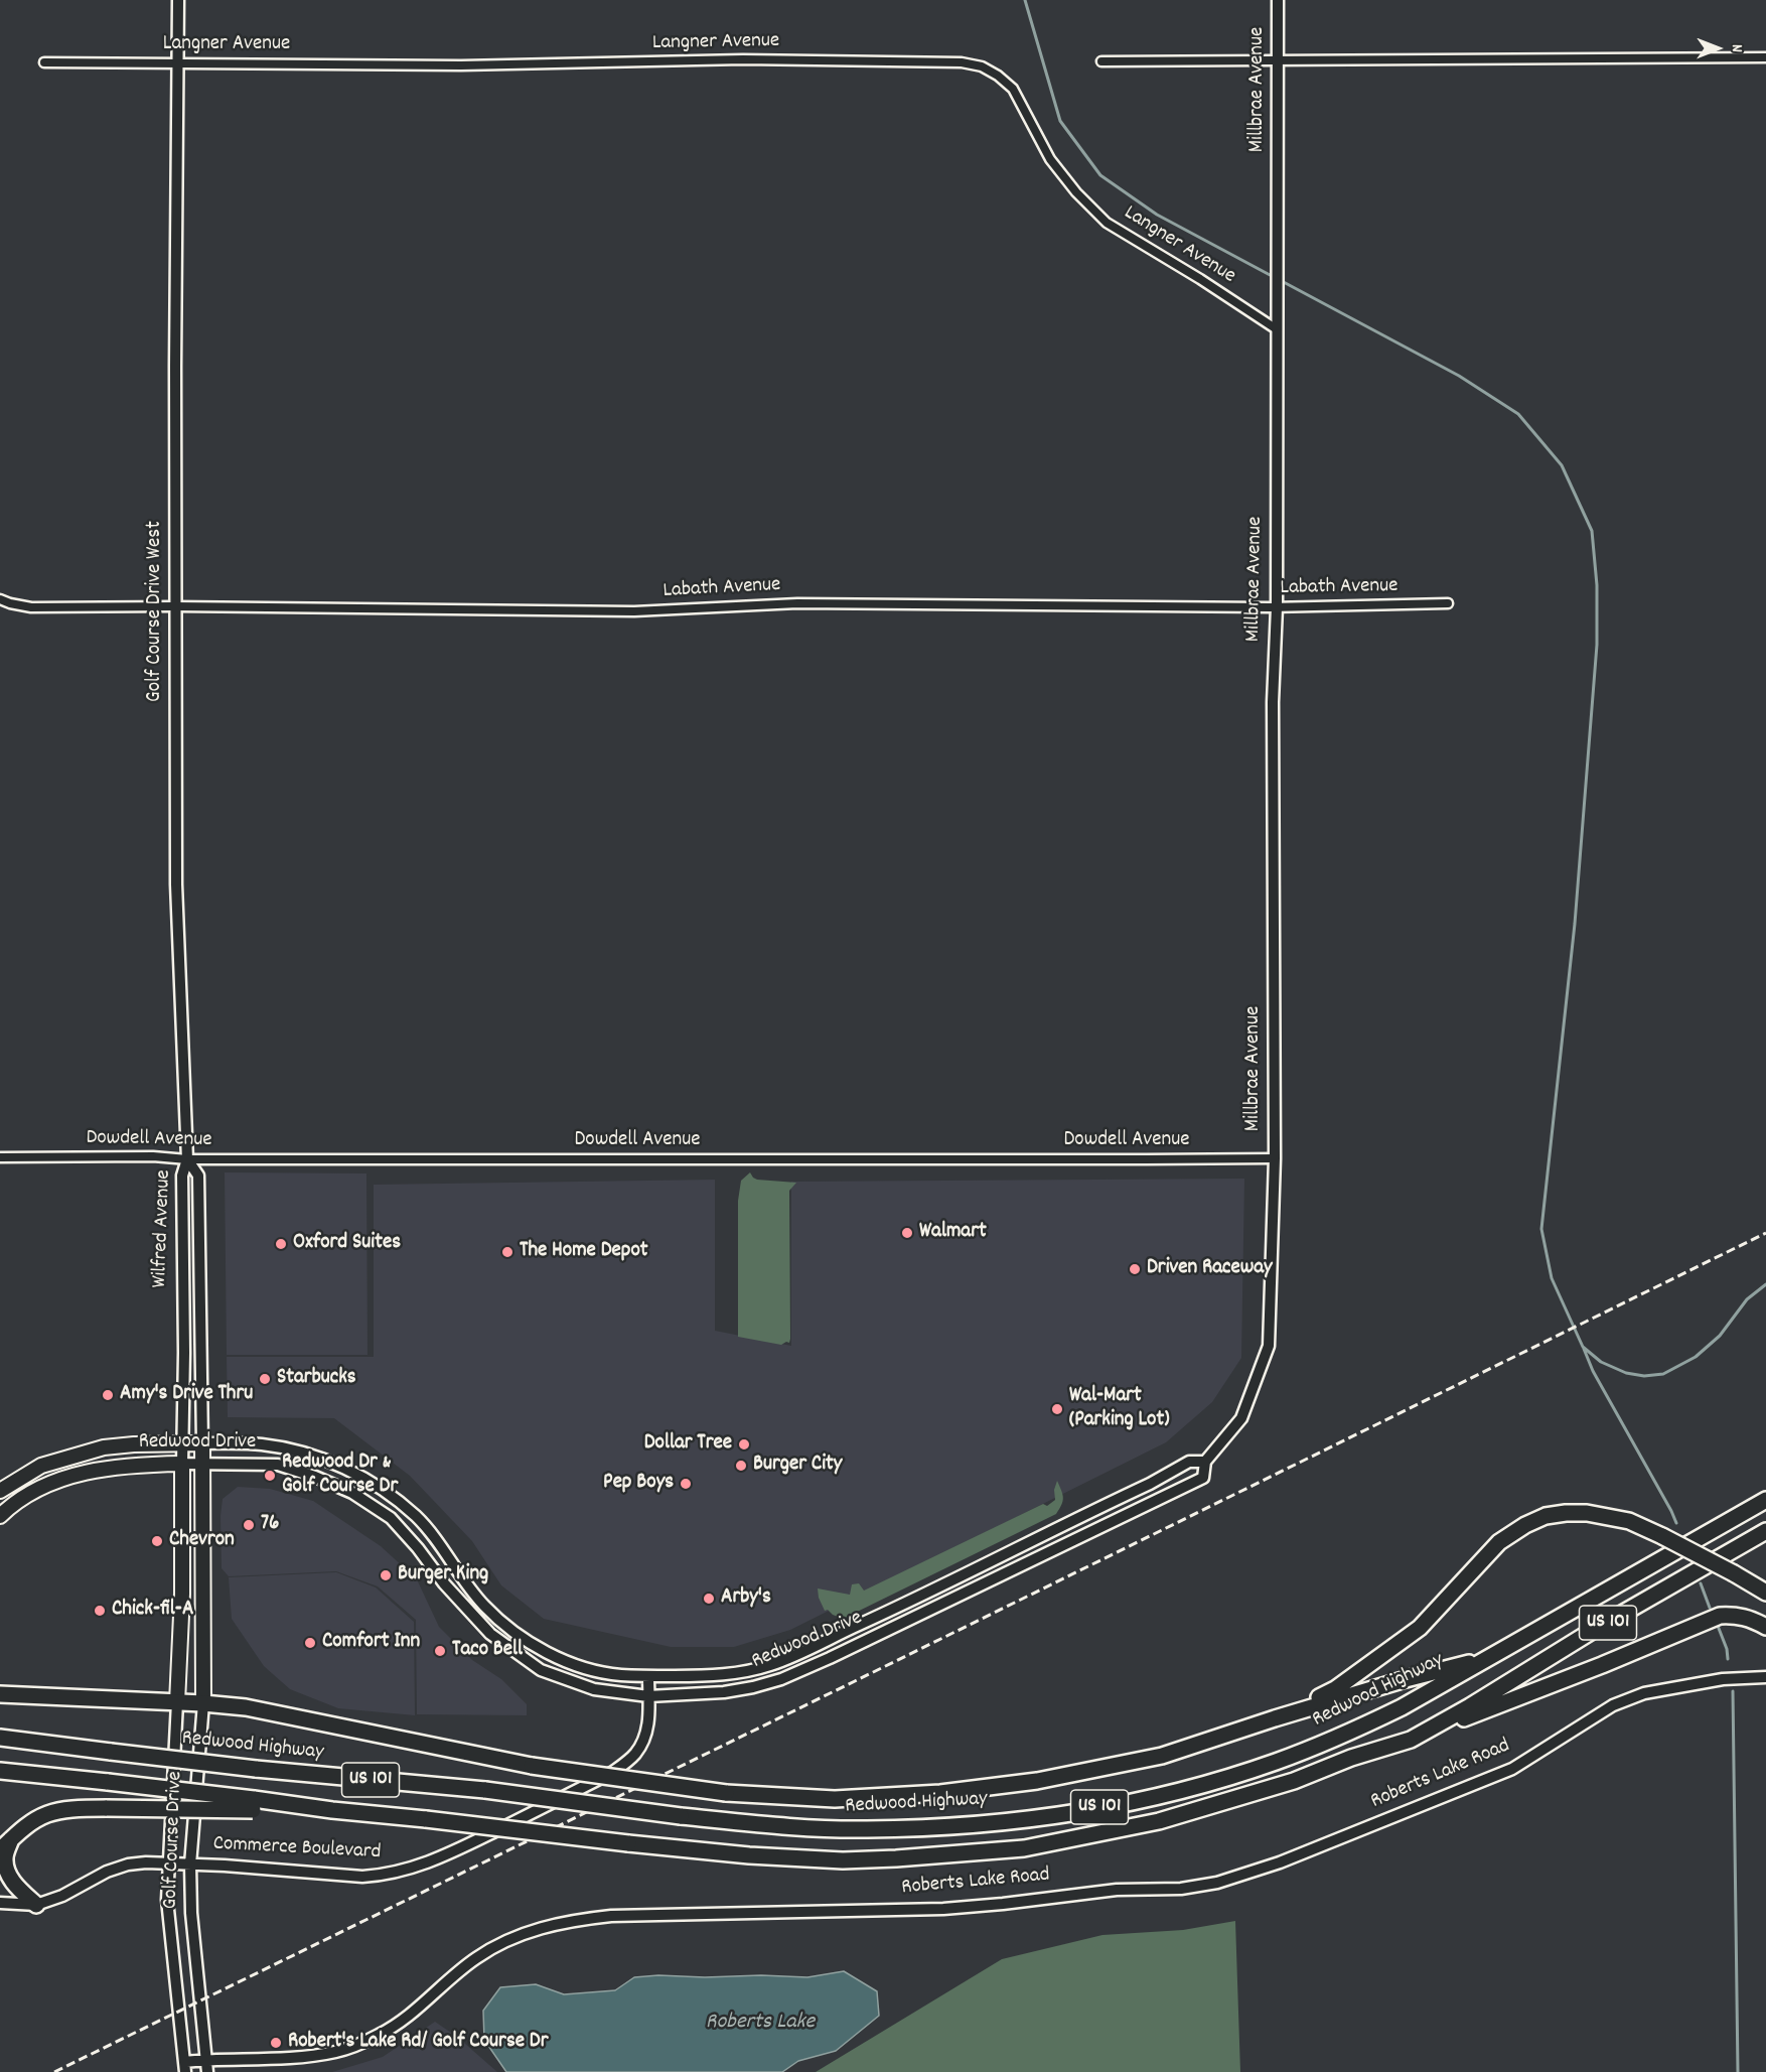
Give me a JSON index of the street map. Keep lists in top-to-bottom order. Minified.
{"streets":{"highway":["US 101","Redwood Highway"],"main road":["Wilfred Avenue","Redwood Drive","Golf Course Drive"],"street":["Langner Avenue","Millbrae Avenue","Labath Avenue","Golf Course Drive West","Dowdell Avenue","Roberts Lake Road","Commerce Boulevard"]},"crossings":[["Langner Avenue","Millbrae Avenue"],["Langner Avenue","Golf Course Drive West"],["Millbrae Avenue","Labath Avenue"],["Millbrae Avenue","Dowdell Avenue"],["Millbrae Avenue","Redwood Drive"],["Labath Avenue","Golf Course Drive West"],["Golf Course Drive West","Dowdell Avenue"],["Golf Course Drive West","Wilfred Avenue"],["Dowdell Avenue","Wilfred Avenue"],["Dowdell Avenue","Redwood Drive"],["Wilfred Avenue","Redwood Drive"],["Wilfred Avenue","Golf Course Drive"],["Redwood Drive","Golf Course Drive"],["Redwood Drive","Commerce Boulevard"],["Roberts Lake Road","Golf Course Drive"],["Golf Course Drive","Commerce Boulevard"]],"water":["Roberts Lake"],"places":["Walmart","Oxford Suites","The Home Depot","Driven Raceway","Starbucks","Amy's Drive Thru","Wal-Mart (Parking Lot)","Dollar Tree","Burger City","Redwood Dr & Golf Course Dr","Pep Boys","76","Chevron","Burger King","Arby's","Chick-fil-A","Comfort Inn","Taco Bell","Robert's Lake Rd/ Golf Course Dr"],"north":"right"}
